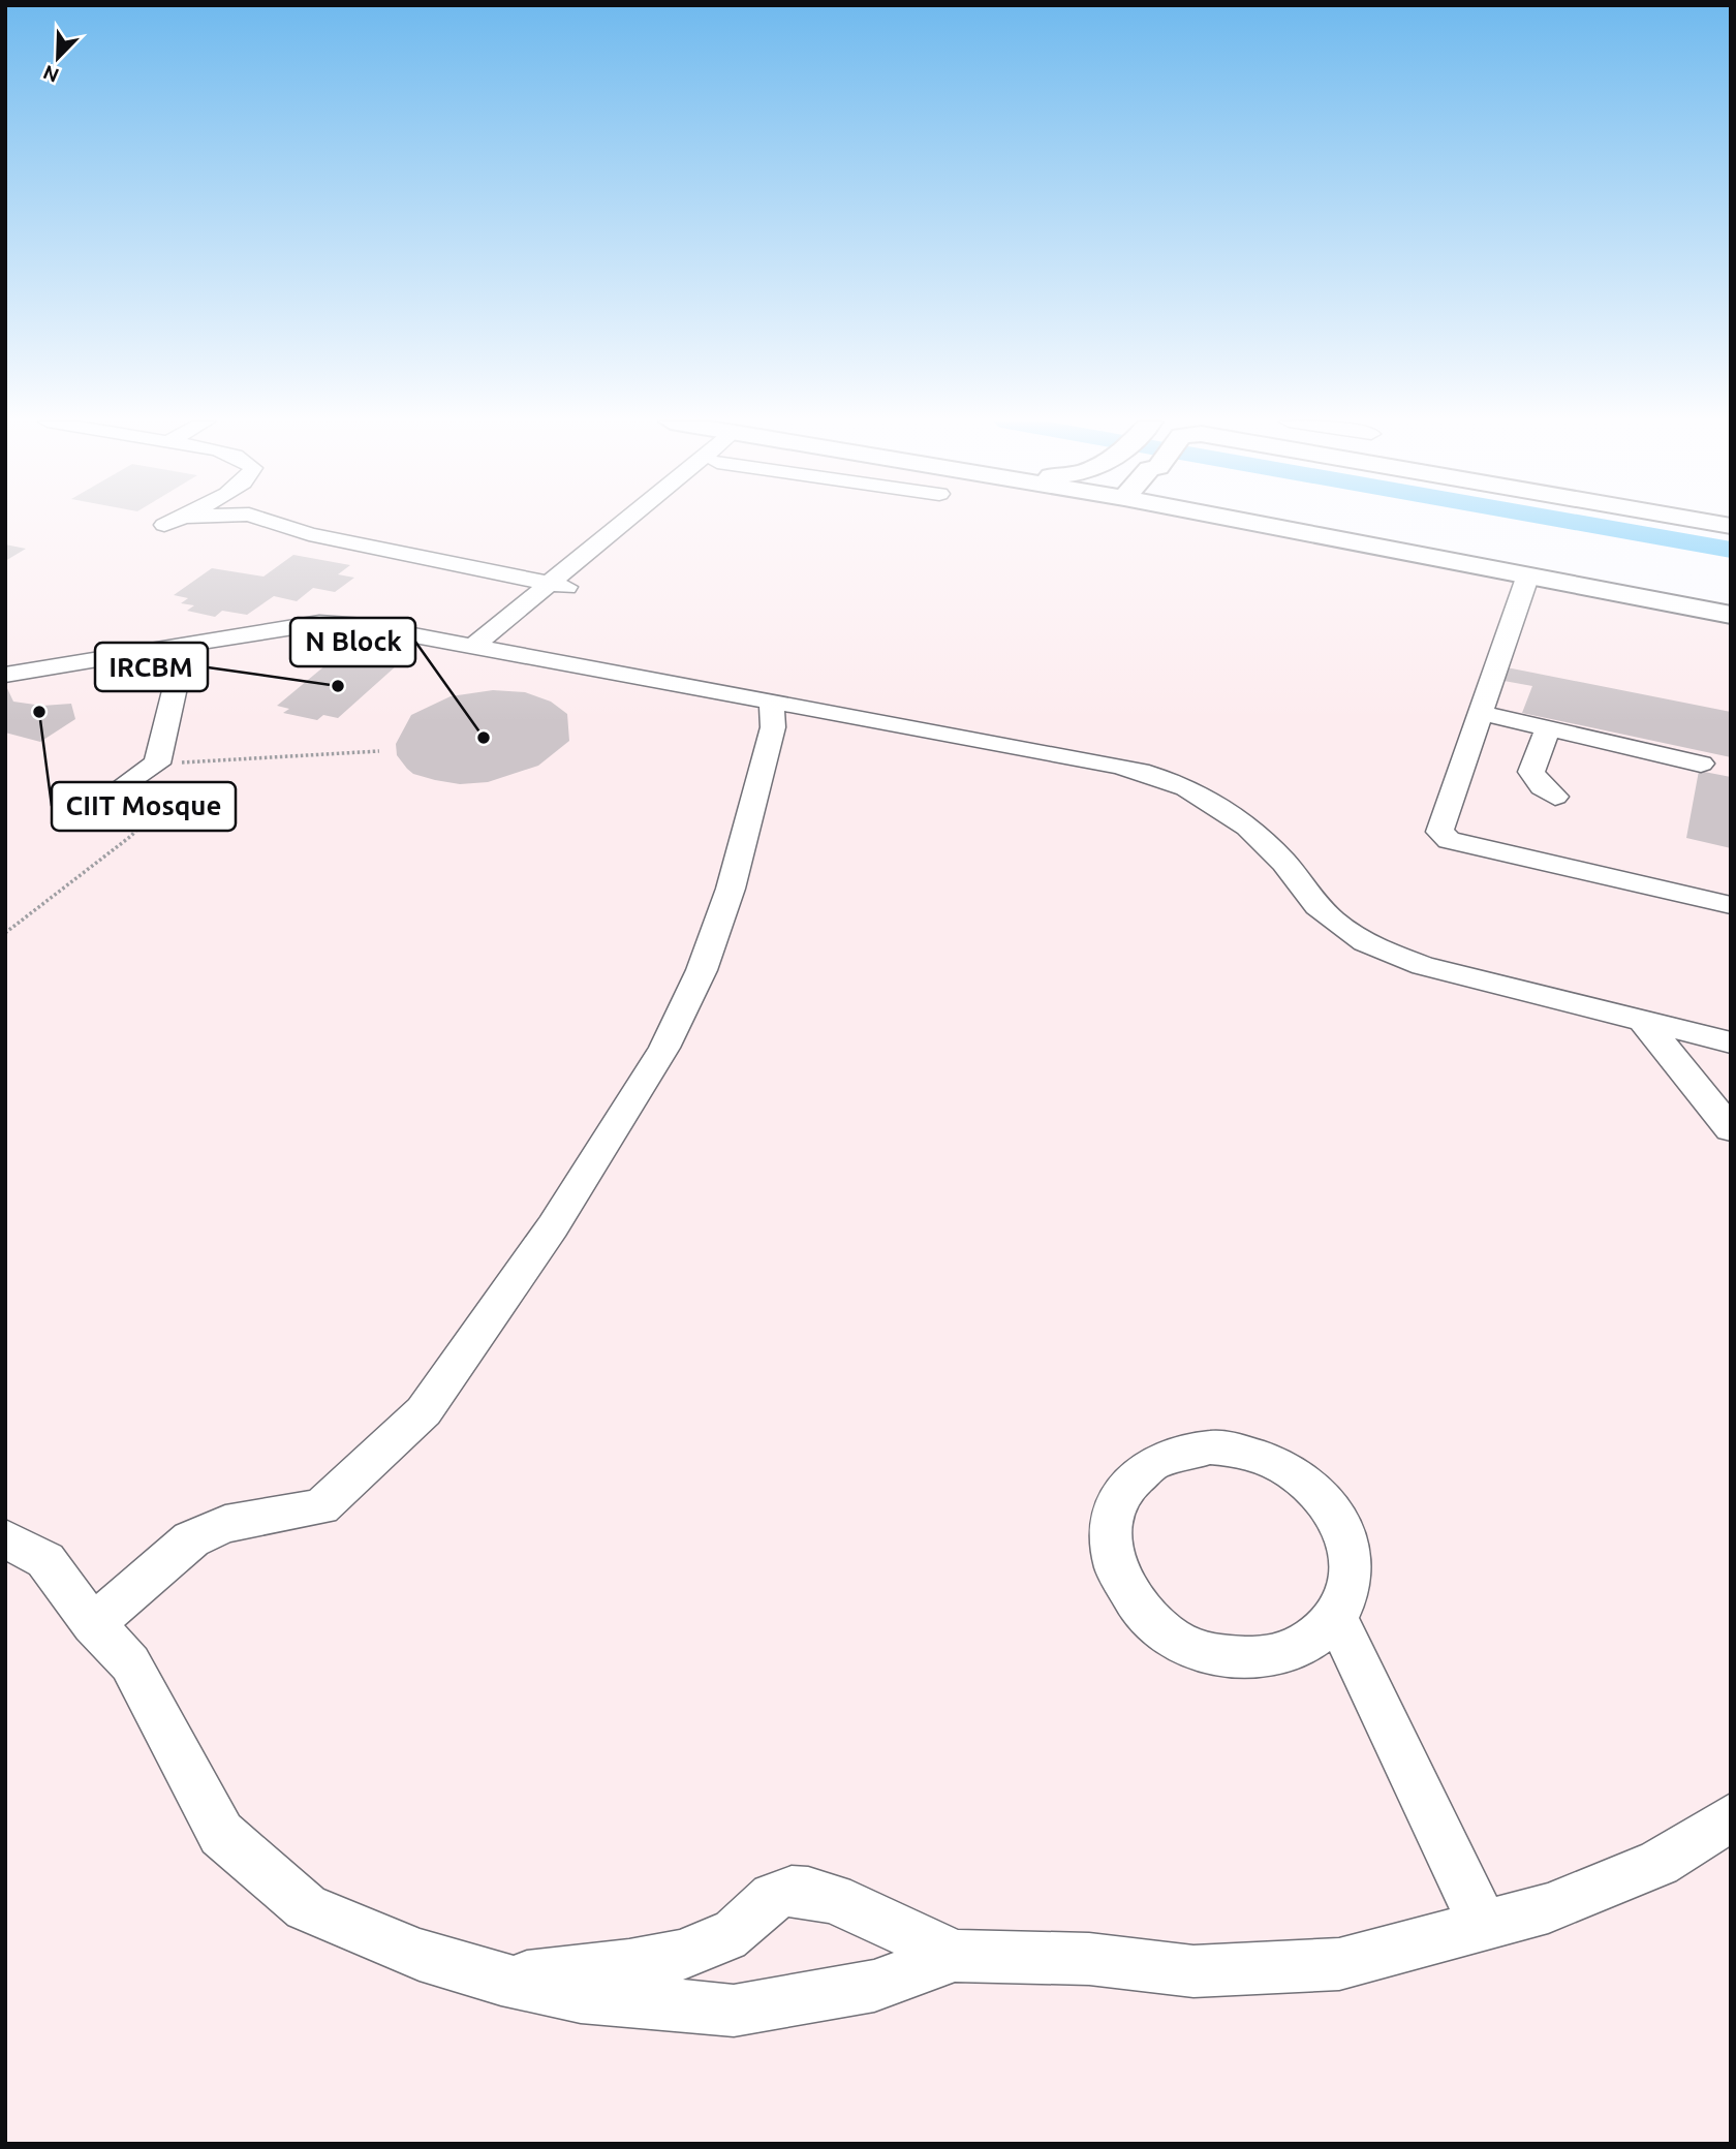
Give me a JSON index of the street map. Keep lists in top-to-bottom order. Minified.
{"places":["IRCBM","CIIT Mosque","N Block"],"north":"bottom left"}
